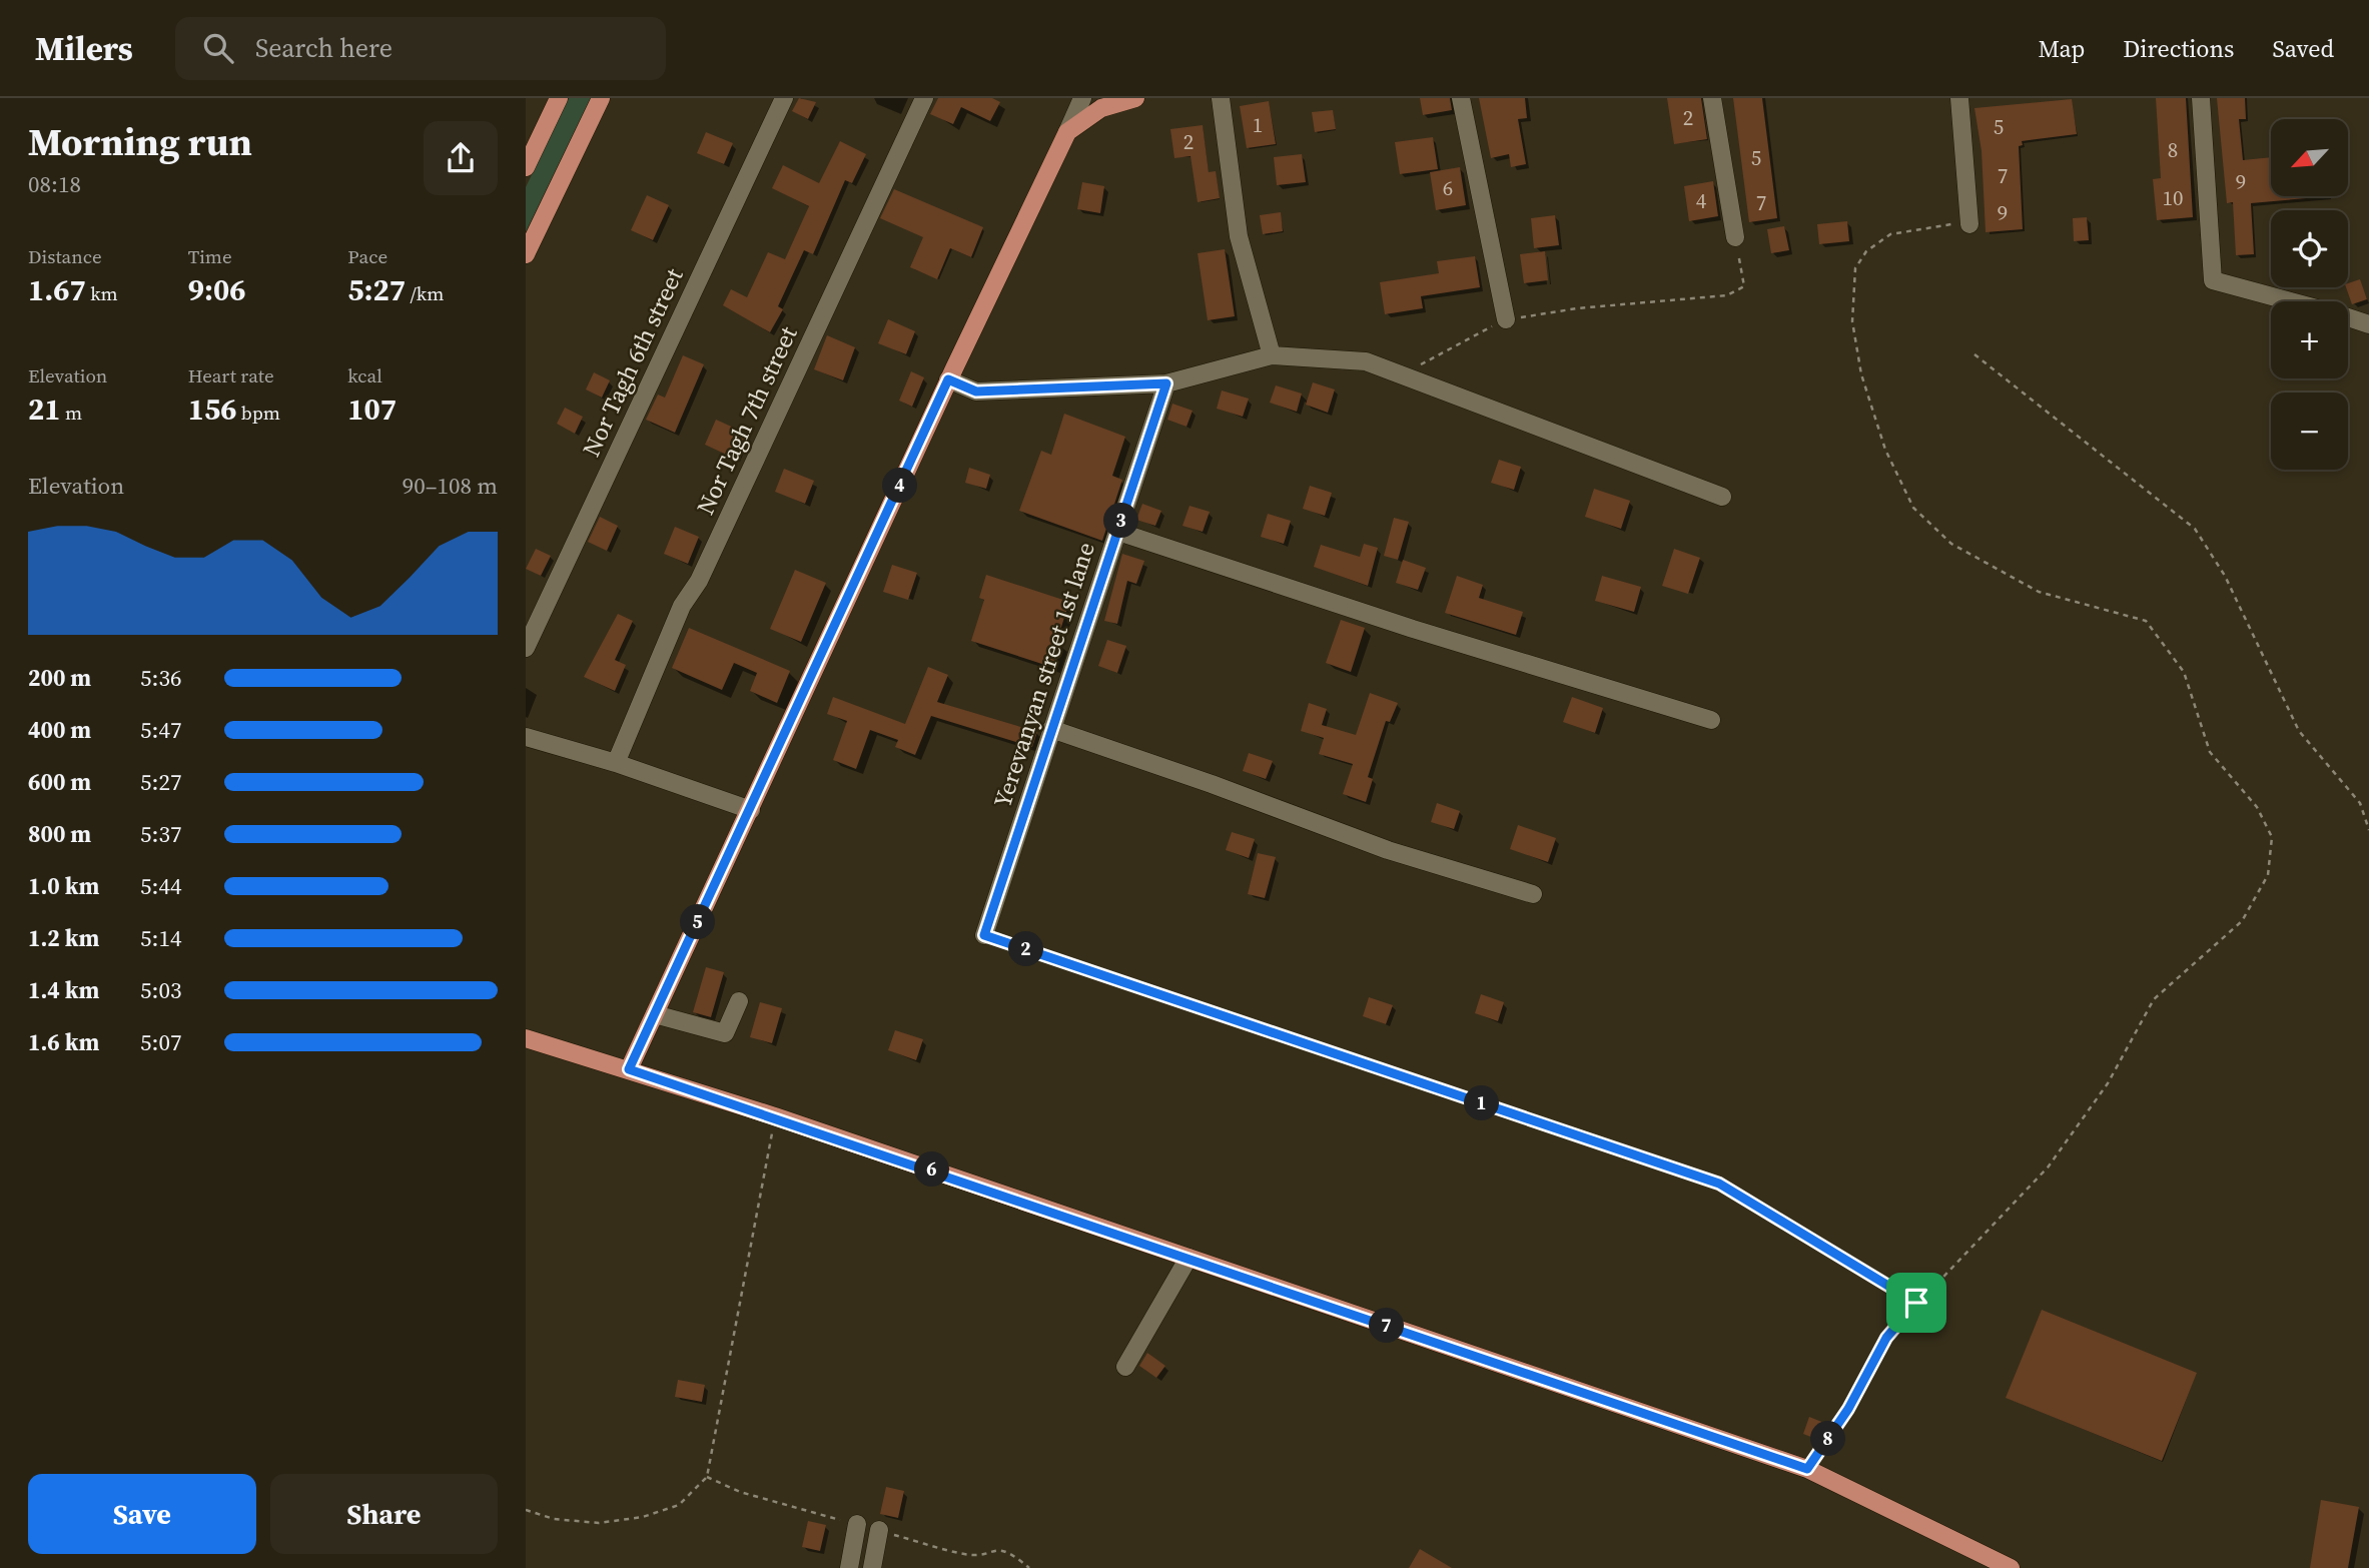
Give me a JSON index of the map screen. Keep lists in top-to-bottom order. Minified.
{"streets":{"street":["Nor Tagh 6th street","Nor Tagh 7th street","Yerevanyan street 1st lane"]},"house_numbers":["2","1","5","2","8","5","7","9","6","10","4","7","9"],"north":"bottom left","page":{"header":"Milers","search":"Search here","nav":["Map","Directions","Saved"],"heading":["Morning run","08:18"],"map_buttons":["+","−"],"stats":[["Distance","1.67 km"],["Time","9:06"],["Pace","5:27 /km"],["Elevation","21 m"],["Heart rate","156 bpm"],["kcal","107"]],"chart":["Elevation","90–108 m"],"pins":["4","3","5","2","1","6","7","8"],"list":[{"name":"200 m","note":"5:36"},{"name":"400 m","note":"5:47"},{"name":"600 m","note":"5:27"},{"name":"800 m","note":"5:37"},{"name":"1.0 km","note":"5:44"},{"name":"1.2 km","note":"5:14"},{"name":"1.4 km","note":"5:03"},{"name":"1.6 km","note":"5:07"}],"buttons":["Save","Share"]}}
